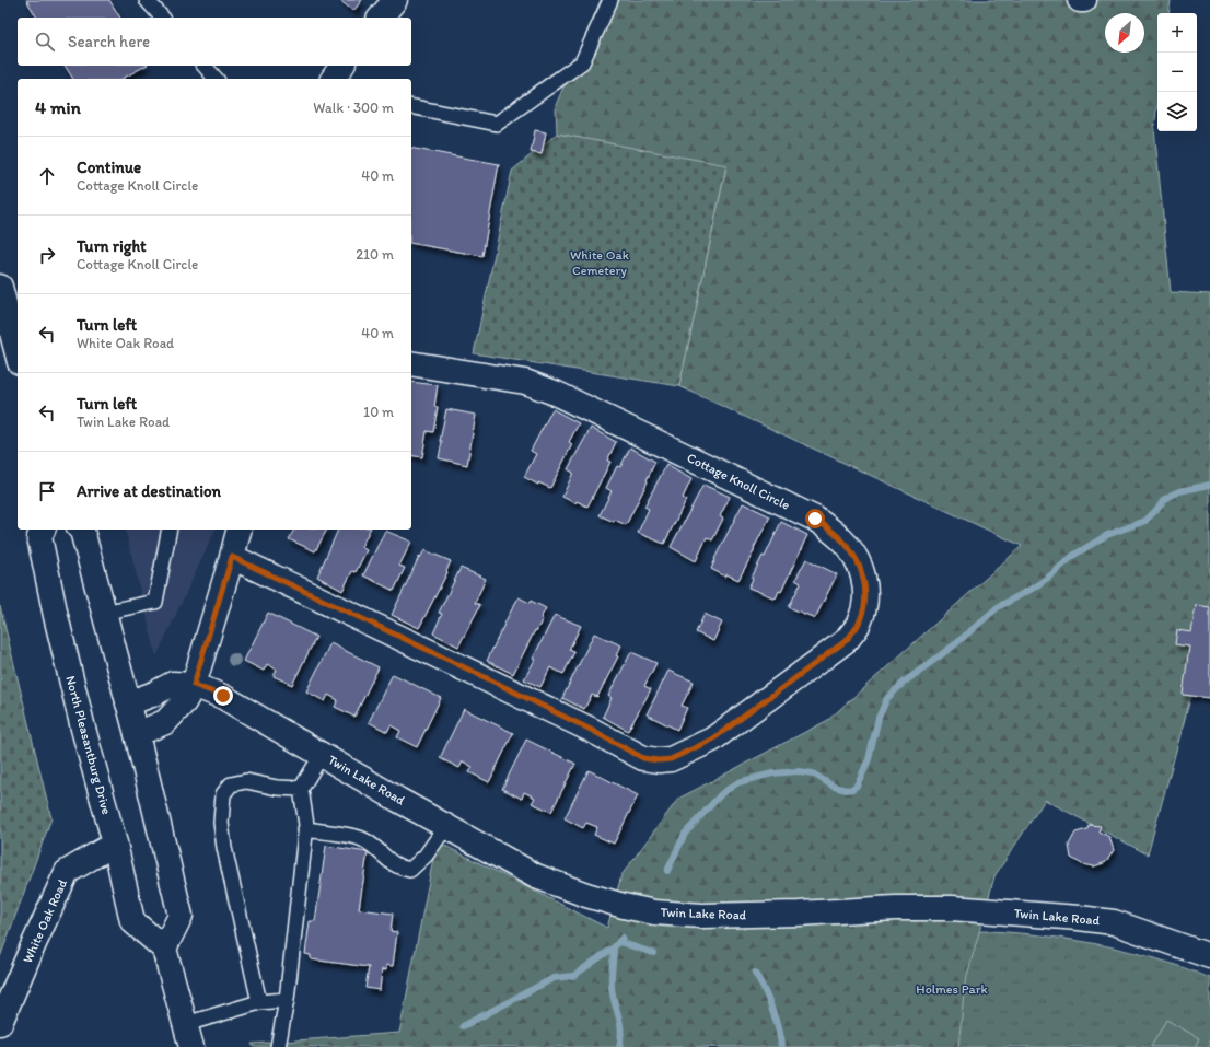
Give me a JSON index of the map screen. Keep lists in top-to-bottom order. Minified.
{"streets":{"street":["Cottage Knoll Circle","North Pleasantburg Drive","Twin Lake Road","White Oak Road"]},"crossings":[["North Pleasantburg Drive","White Oak Road"]],"parks":["White Oak Cemetery","Holmes Park"],"north":"bottom left","page":{"map_buttons":["+","−"],"search":"Search here","heading":["4 min","Walk · 300 m"],"list":[["Continue","Cottage Knoll Circle","40 m"],["Turn right","Cottage Knoll Circle","210 m"],["Turn left","White Oak Road","40 m"],["Turn left","Twin Lake Road","10 m"],"Arrive at destination"]}}
